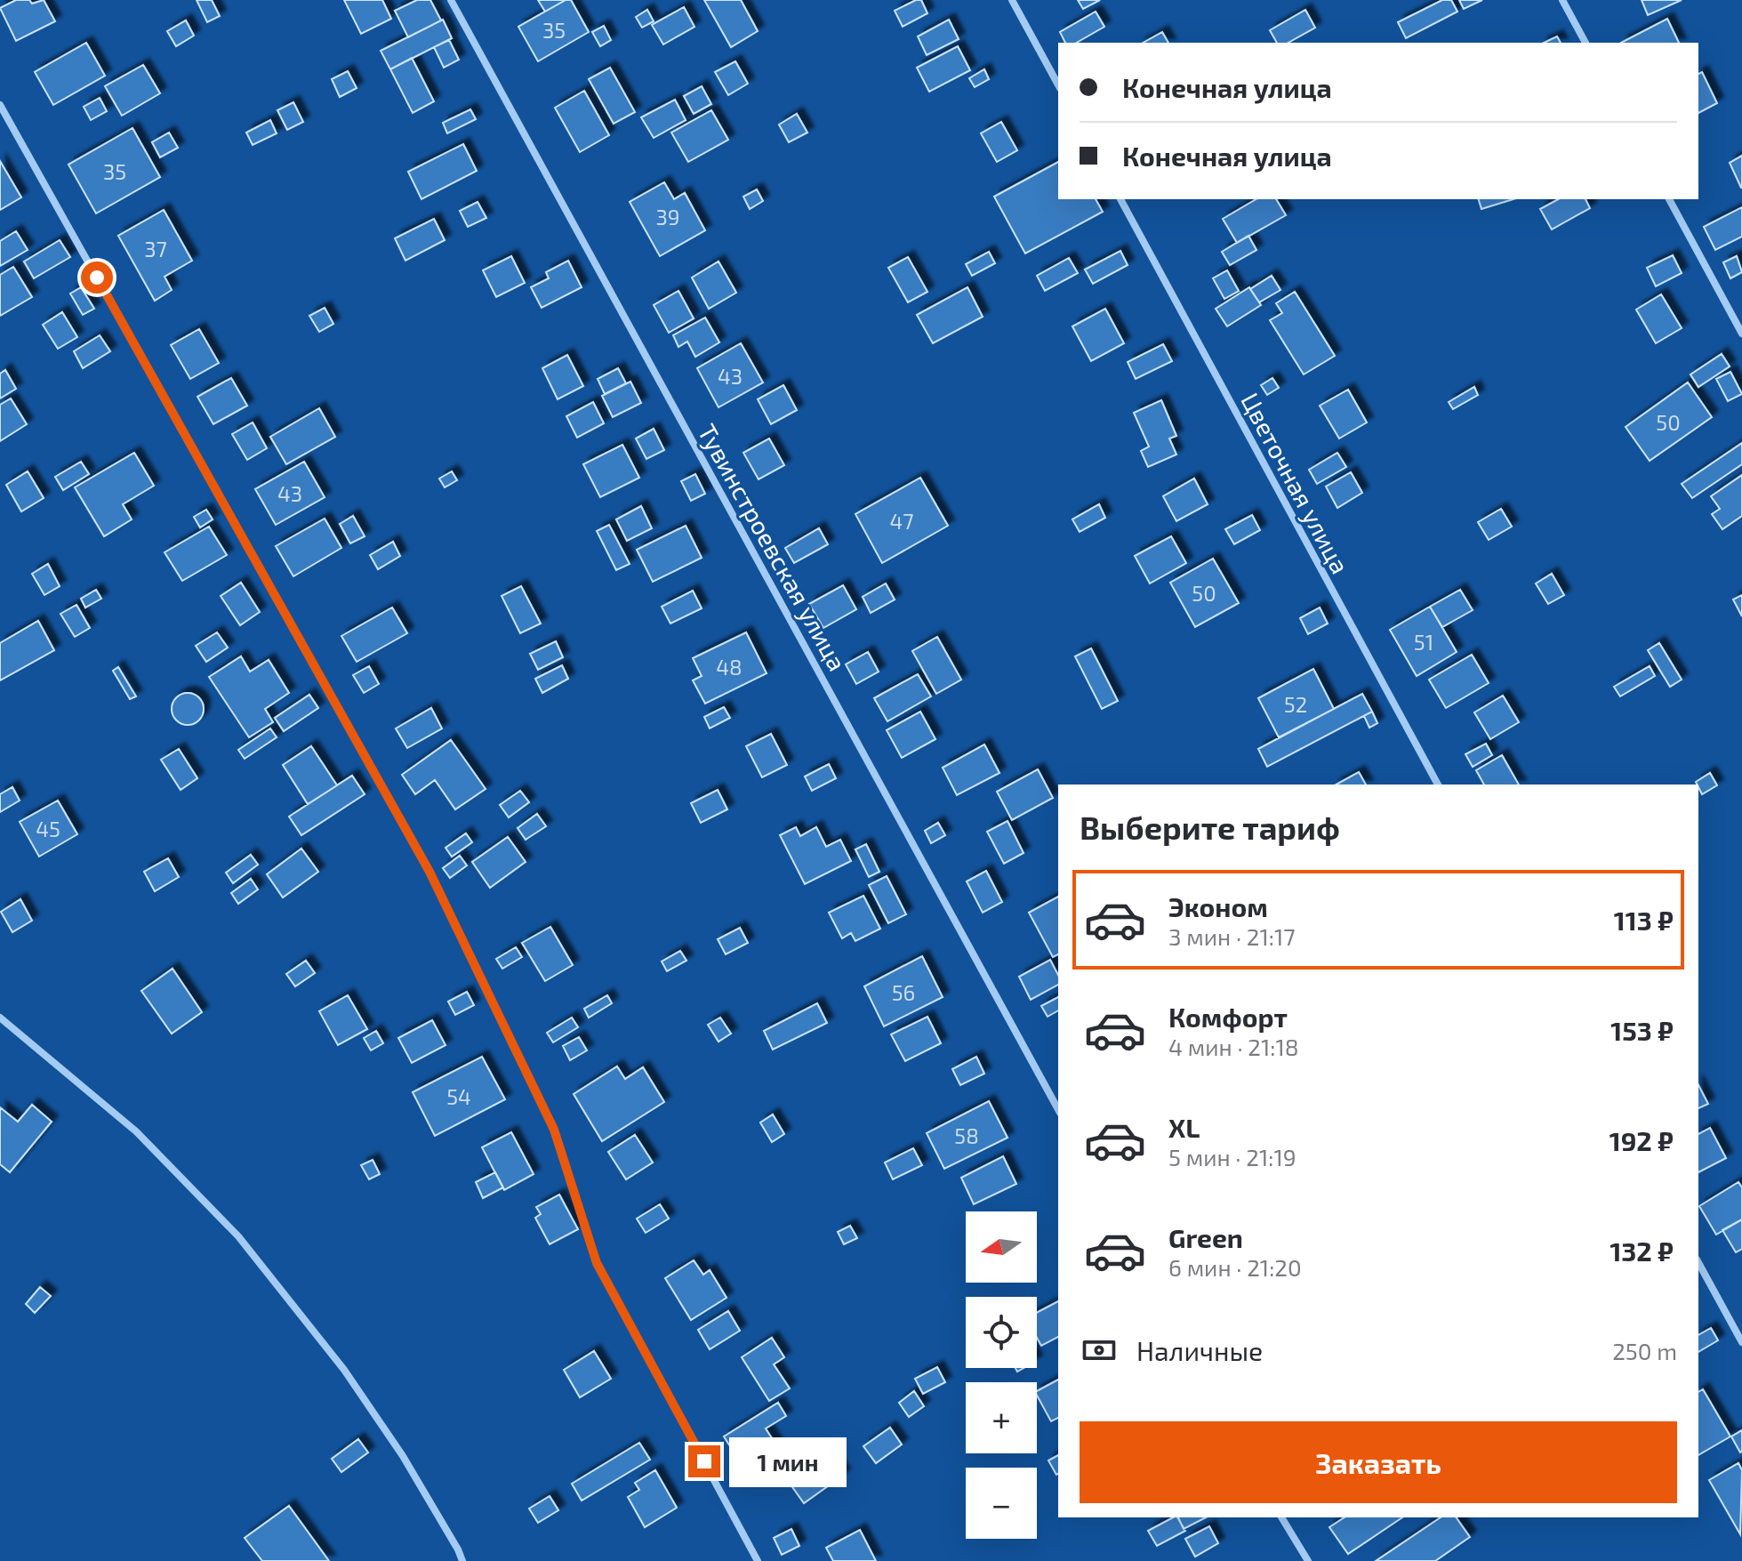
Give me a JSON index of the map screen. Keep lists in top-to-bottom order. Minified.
{"streets":{"street":["Цветочная улица","Тувинстроевская улица"]},"house_numbers":["35","35","39","37","43","50","43","47","50","51","48","52","45","56","54","58"],"north":"left","page":{"banner":["Конечная улица","Конечная улица"],"heading":"Выберите тариф","list":[{"name":"Эконом","note":"3 мин · 21:17","value":"113 ₽"},{"name":"Комфорт","note":"4 мин · 21:18","value":"153 ₽"},{"name":"XL","note":"5 мин · 21:19","value":"192 ₽"},{"name":"Green","note":"6 мин · 21:20","value":"132 ₽"}],"map_buttons":["+","−"],"pay":["Наличные","250 m"],"buttons":"Заказать","bubble":"1 мин"}}
